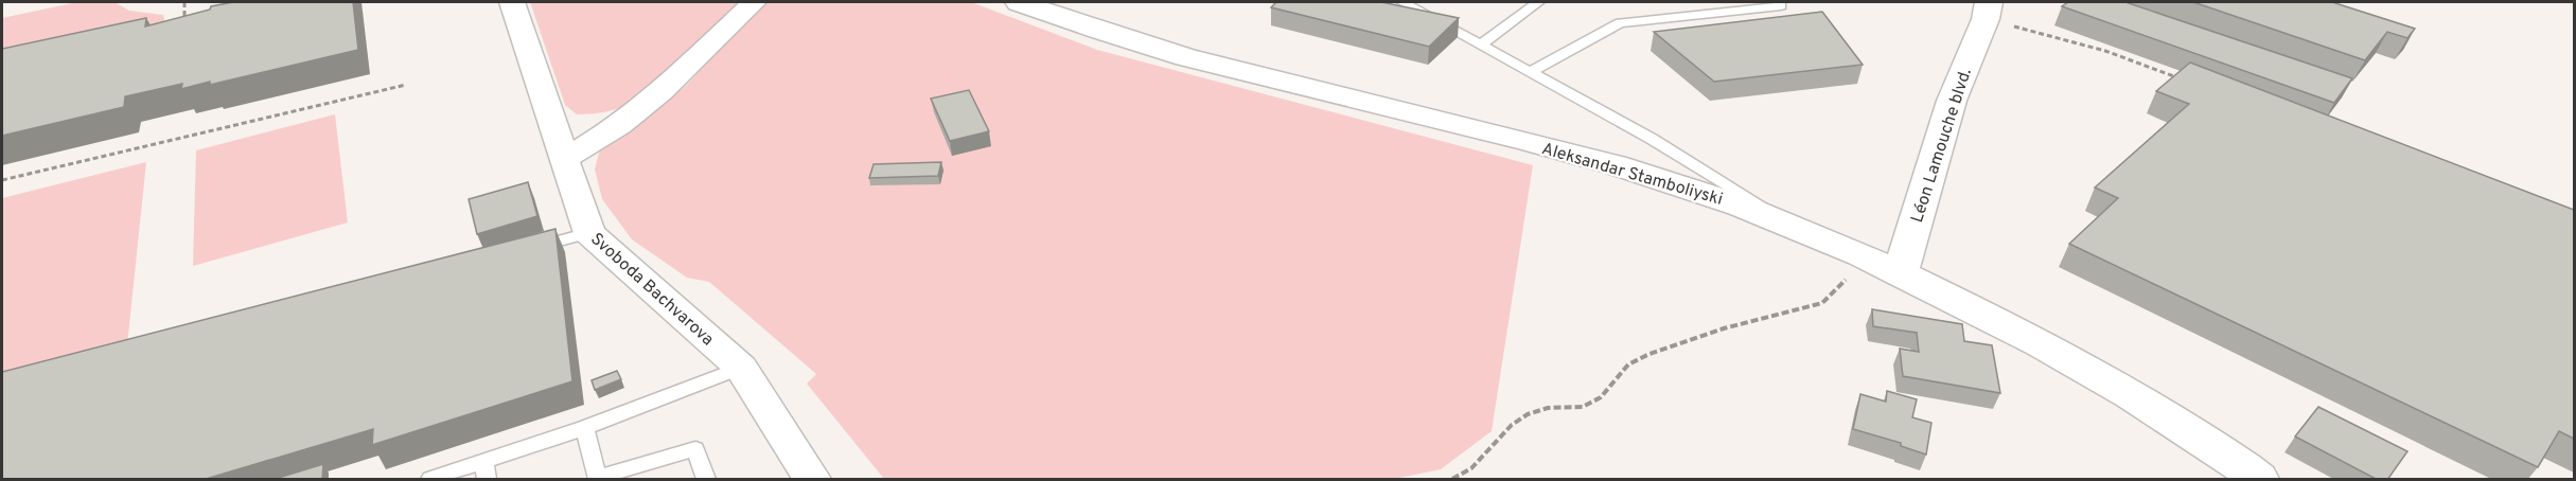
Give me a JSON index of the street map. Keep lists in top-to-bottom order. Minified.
{"streets":{"street":["Léon Lamouche blvd.","Aleksandar Stamboliyski","Svoboda Bachvarova"]},"crossings":[["Léon Lamouche blvd.","Aleksandar Stamboliyski"]]}
